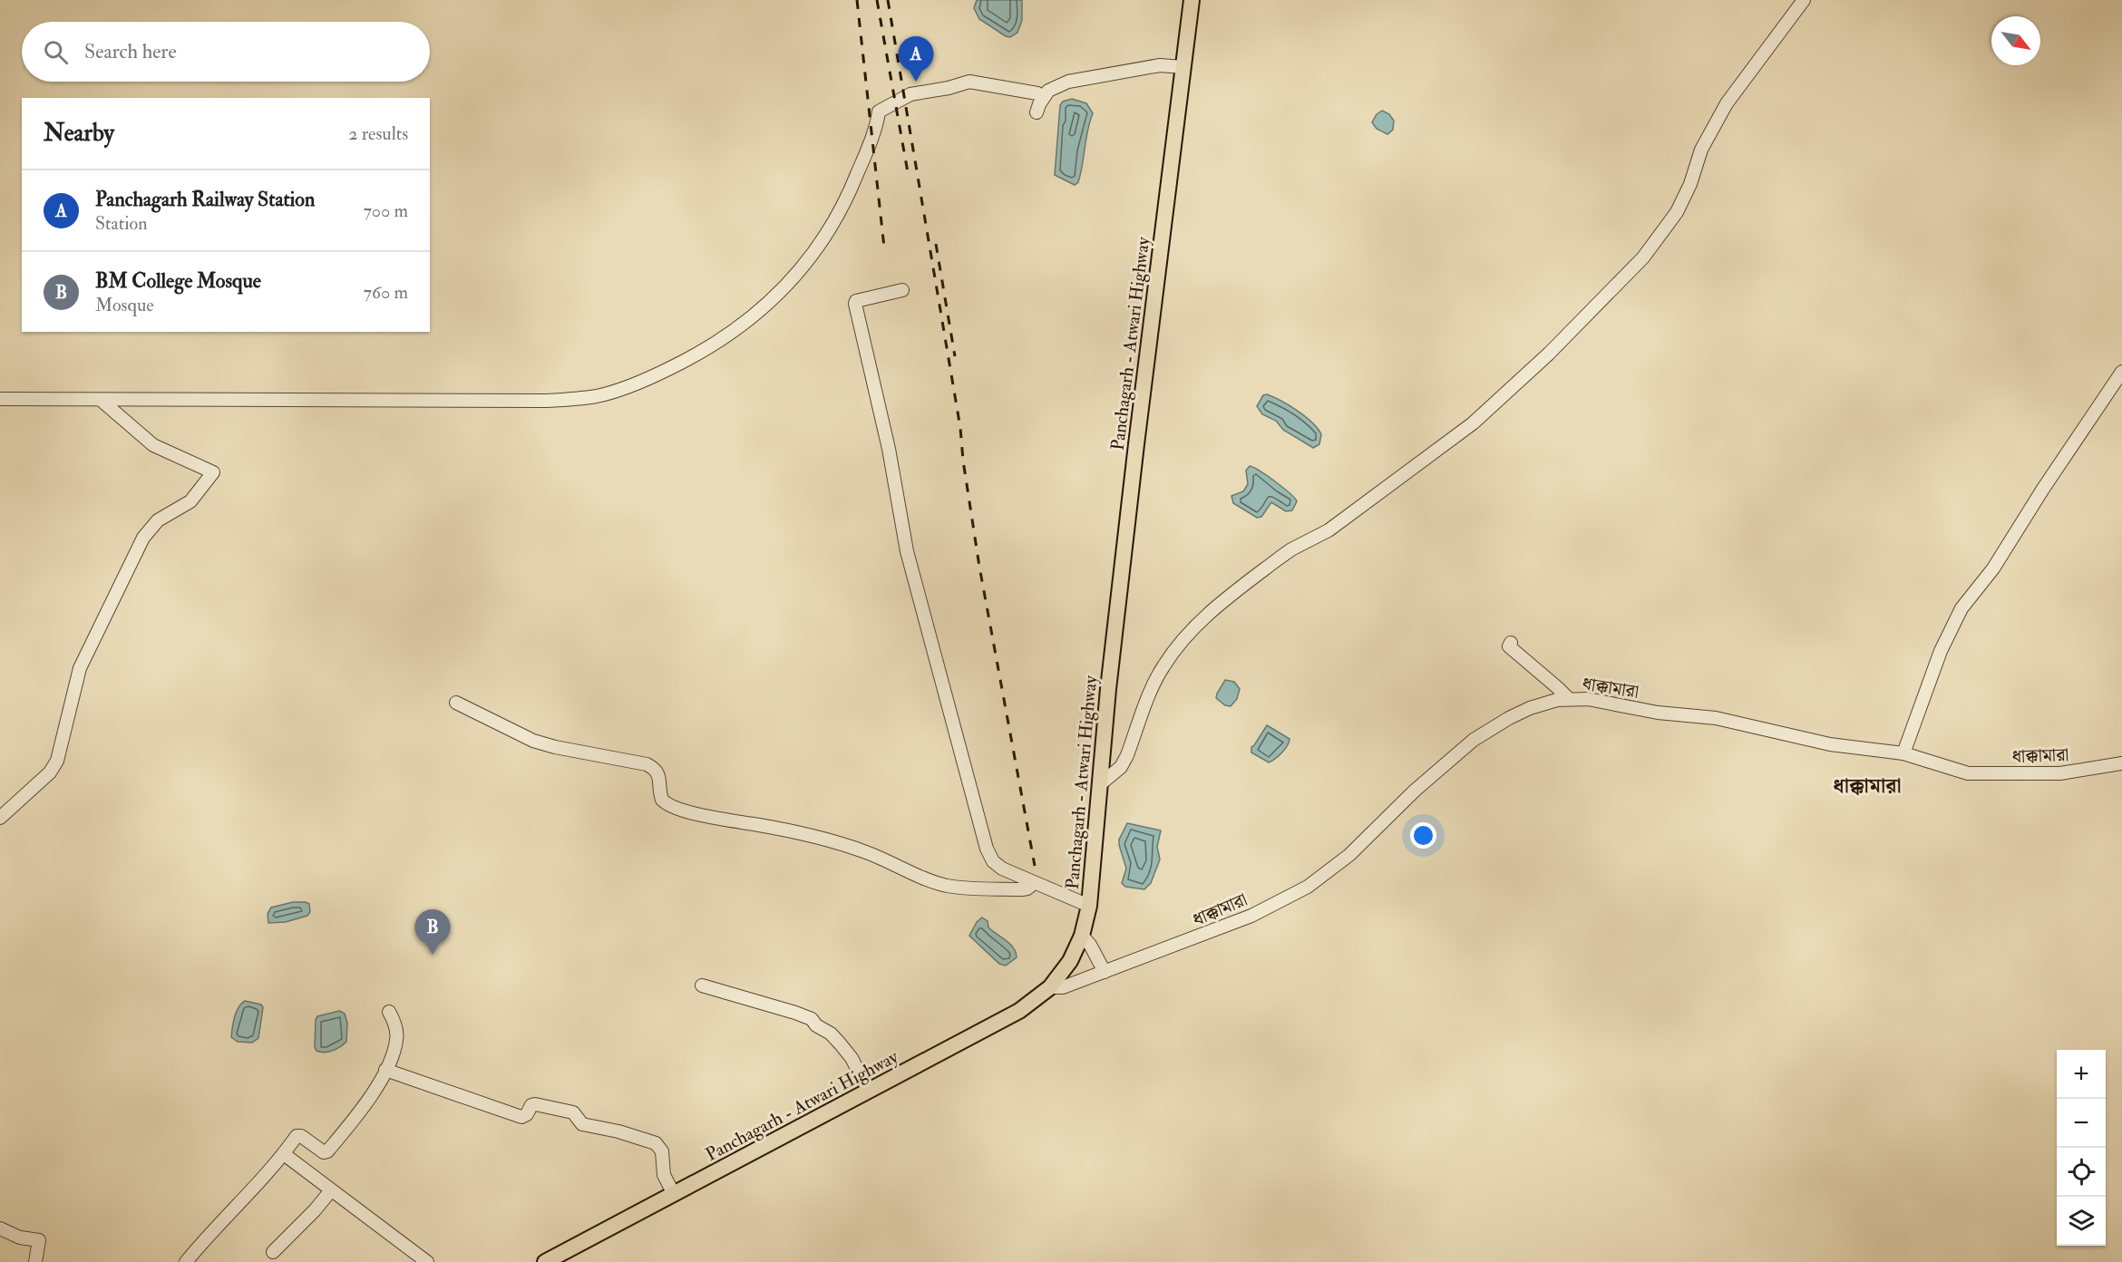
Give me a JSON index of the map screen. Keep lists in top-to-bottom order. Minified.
{"streets":{"main road":["Panchagarh - Atwari Highway"],"street":["ধাক্কামারা"]},"crossings":[["Panchagarh - Atwari Highway","ধাক্কামারা"]],"districts":["ধাক্কামারা"],"north":"bottom right","page":{"search":"Search here","pins":["A","B"],"heading":["Nearby","2 results"],"list":[{"mark":"A","name":"Panchagarh Railway Station","note":"Station","value":"700 m"},{"mark":"B","name":"BM College Mosque","note":"Mosque","value":"760 m"}],"map_buttons":["+","−"]}}
